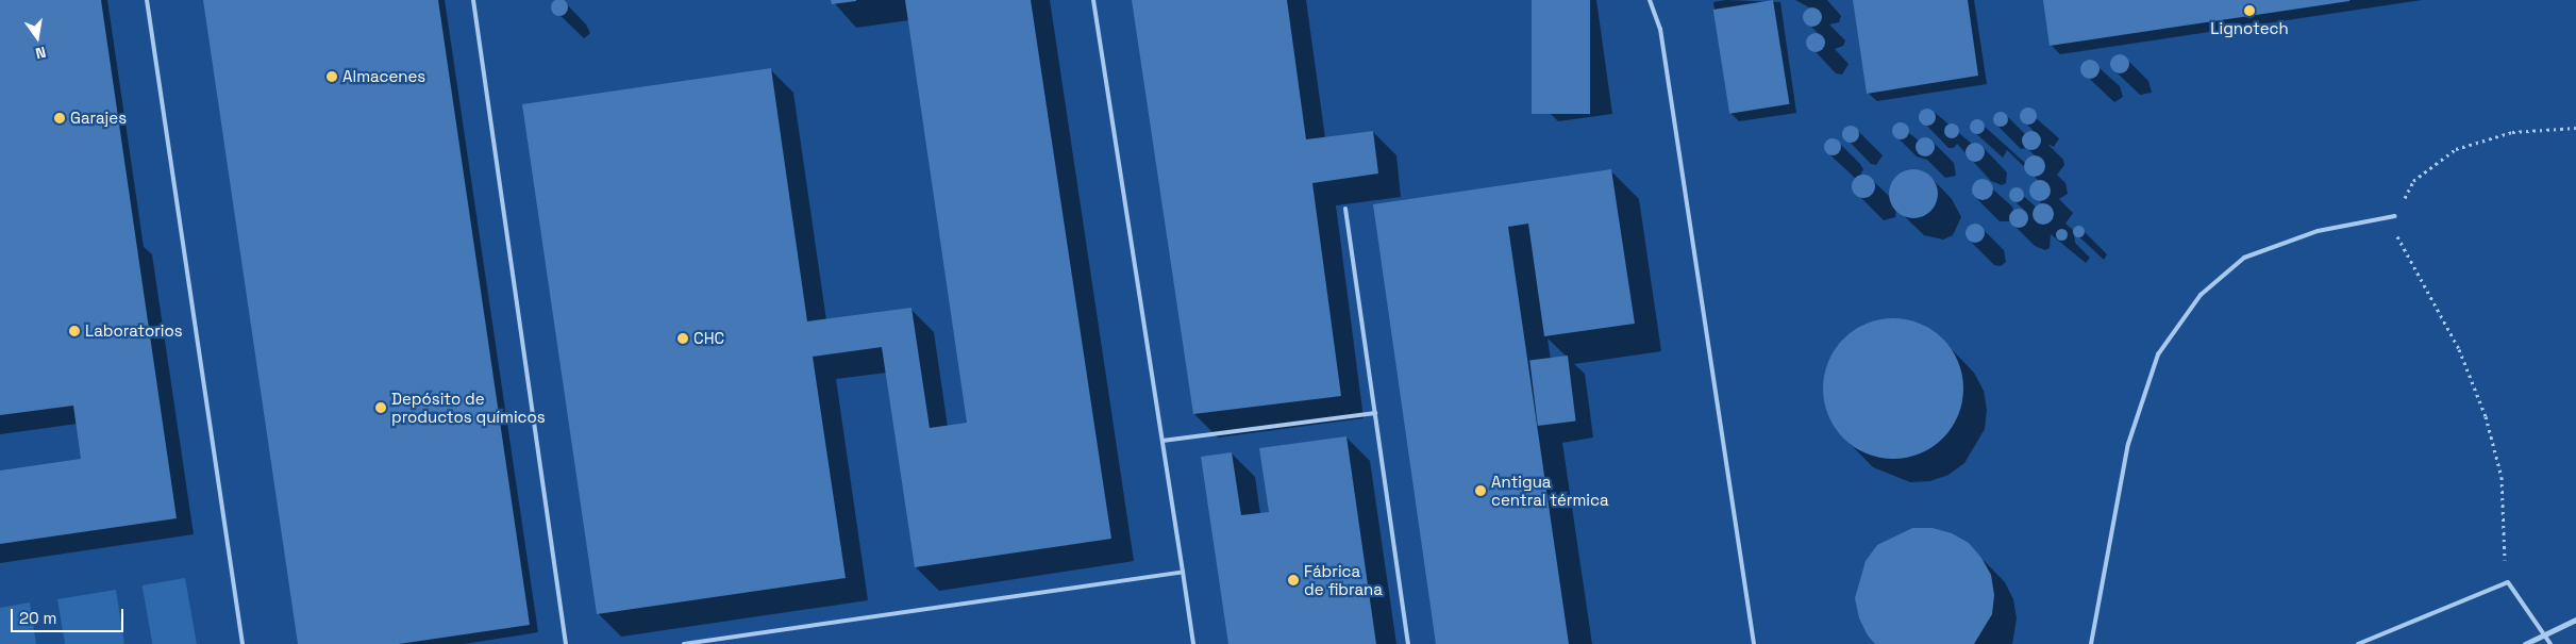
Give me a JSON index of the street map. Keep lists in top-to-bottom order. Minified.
{"places":["Lignotech","Almacenes","Garajes","Laboratorios","CHC","Depósito de productos químicos","Antigua central térmica","Fábrica de fibrana"],"scale_bar":"20 m","north":"bottom"}
